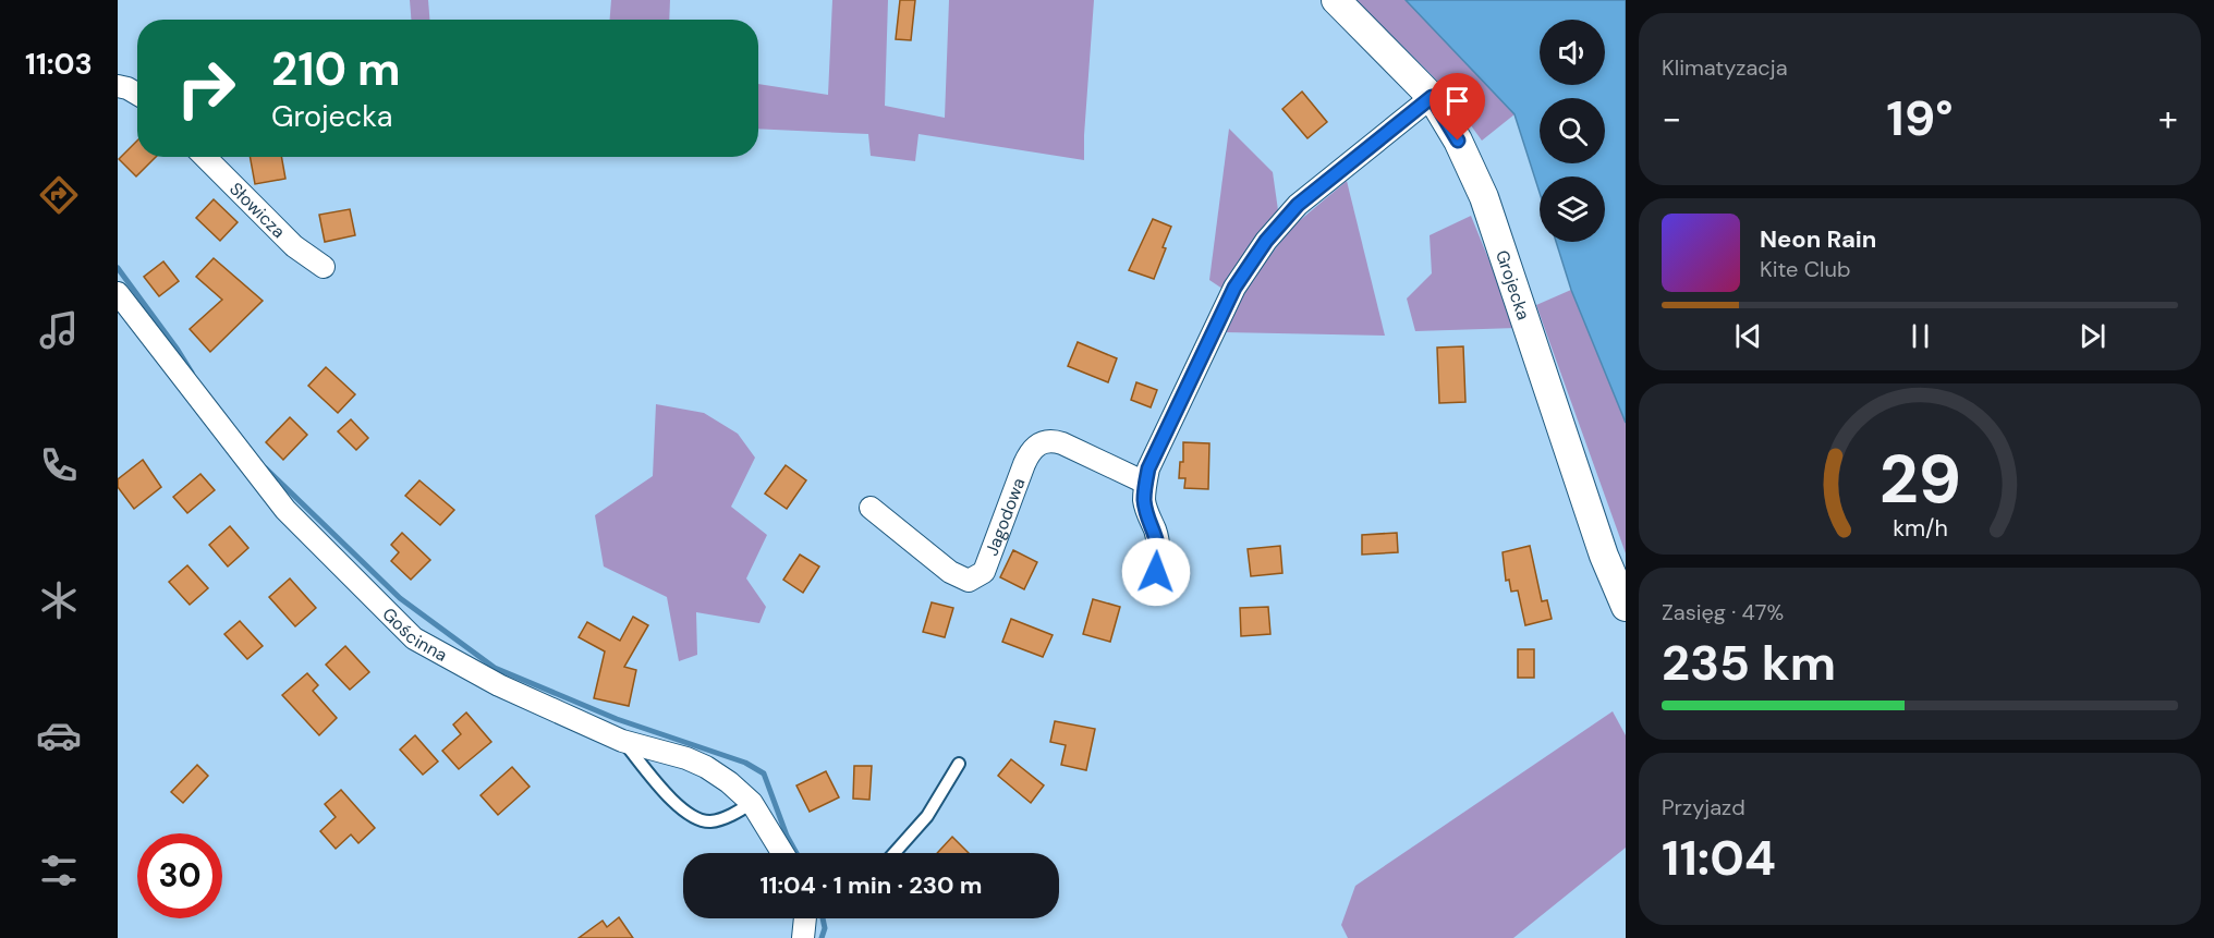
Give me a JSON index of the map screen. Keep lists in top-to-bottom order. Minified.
{"streets":{"street":["Słowicza","Grojecka","Jagodowa","Gościnna"]},"page":{"tabs":"11:03","tile":["Klimatyzacja",["Zasięg · 47%","235 km"],["Przyjazd","11:04"]],"turn":["210 m","Grojecka"],"heat":["−","19°","+"],"song":["Neon Rain","Kite Club"],"limit":"30","trip":"11:04 · 1 min · 230 m","gauge":["29","km/h"]}}
